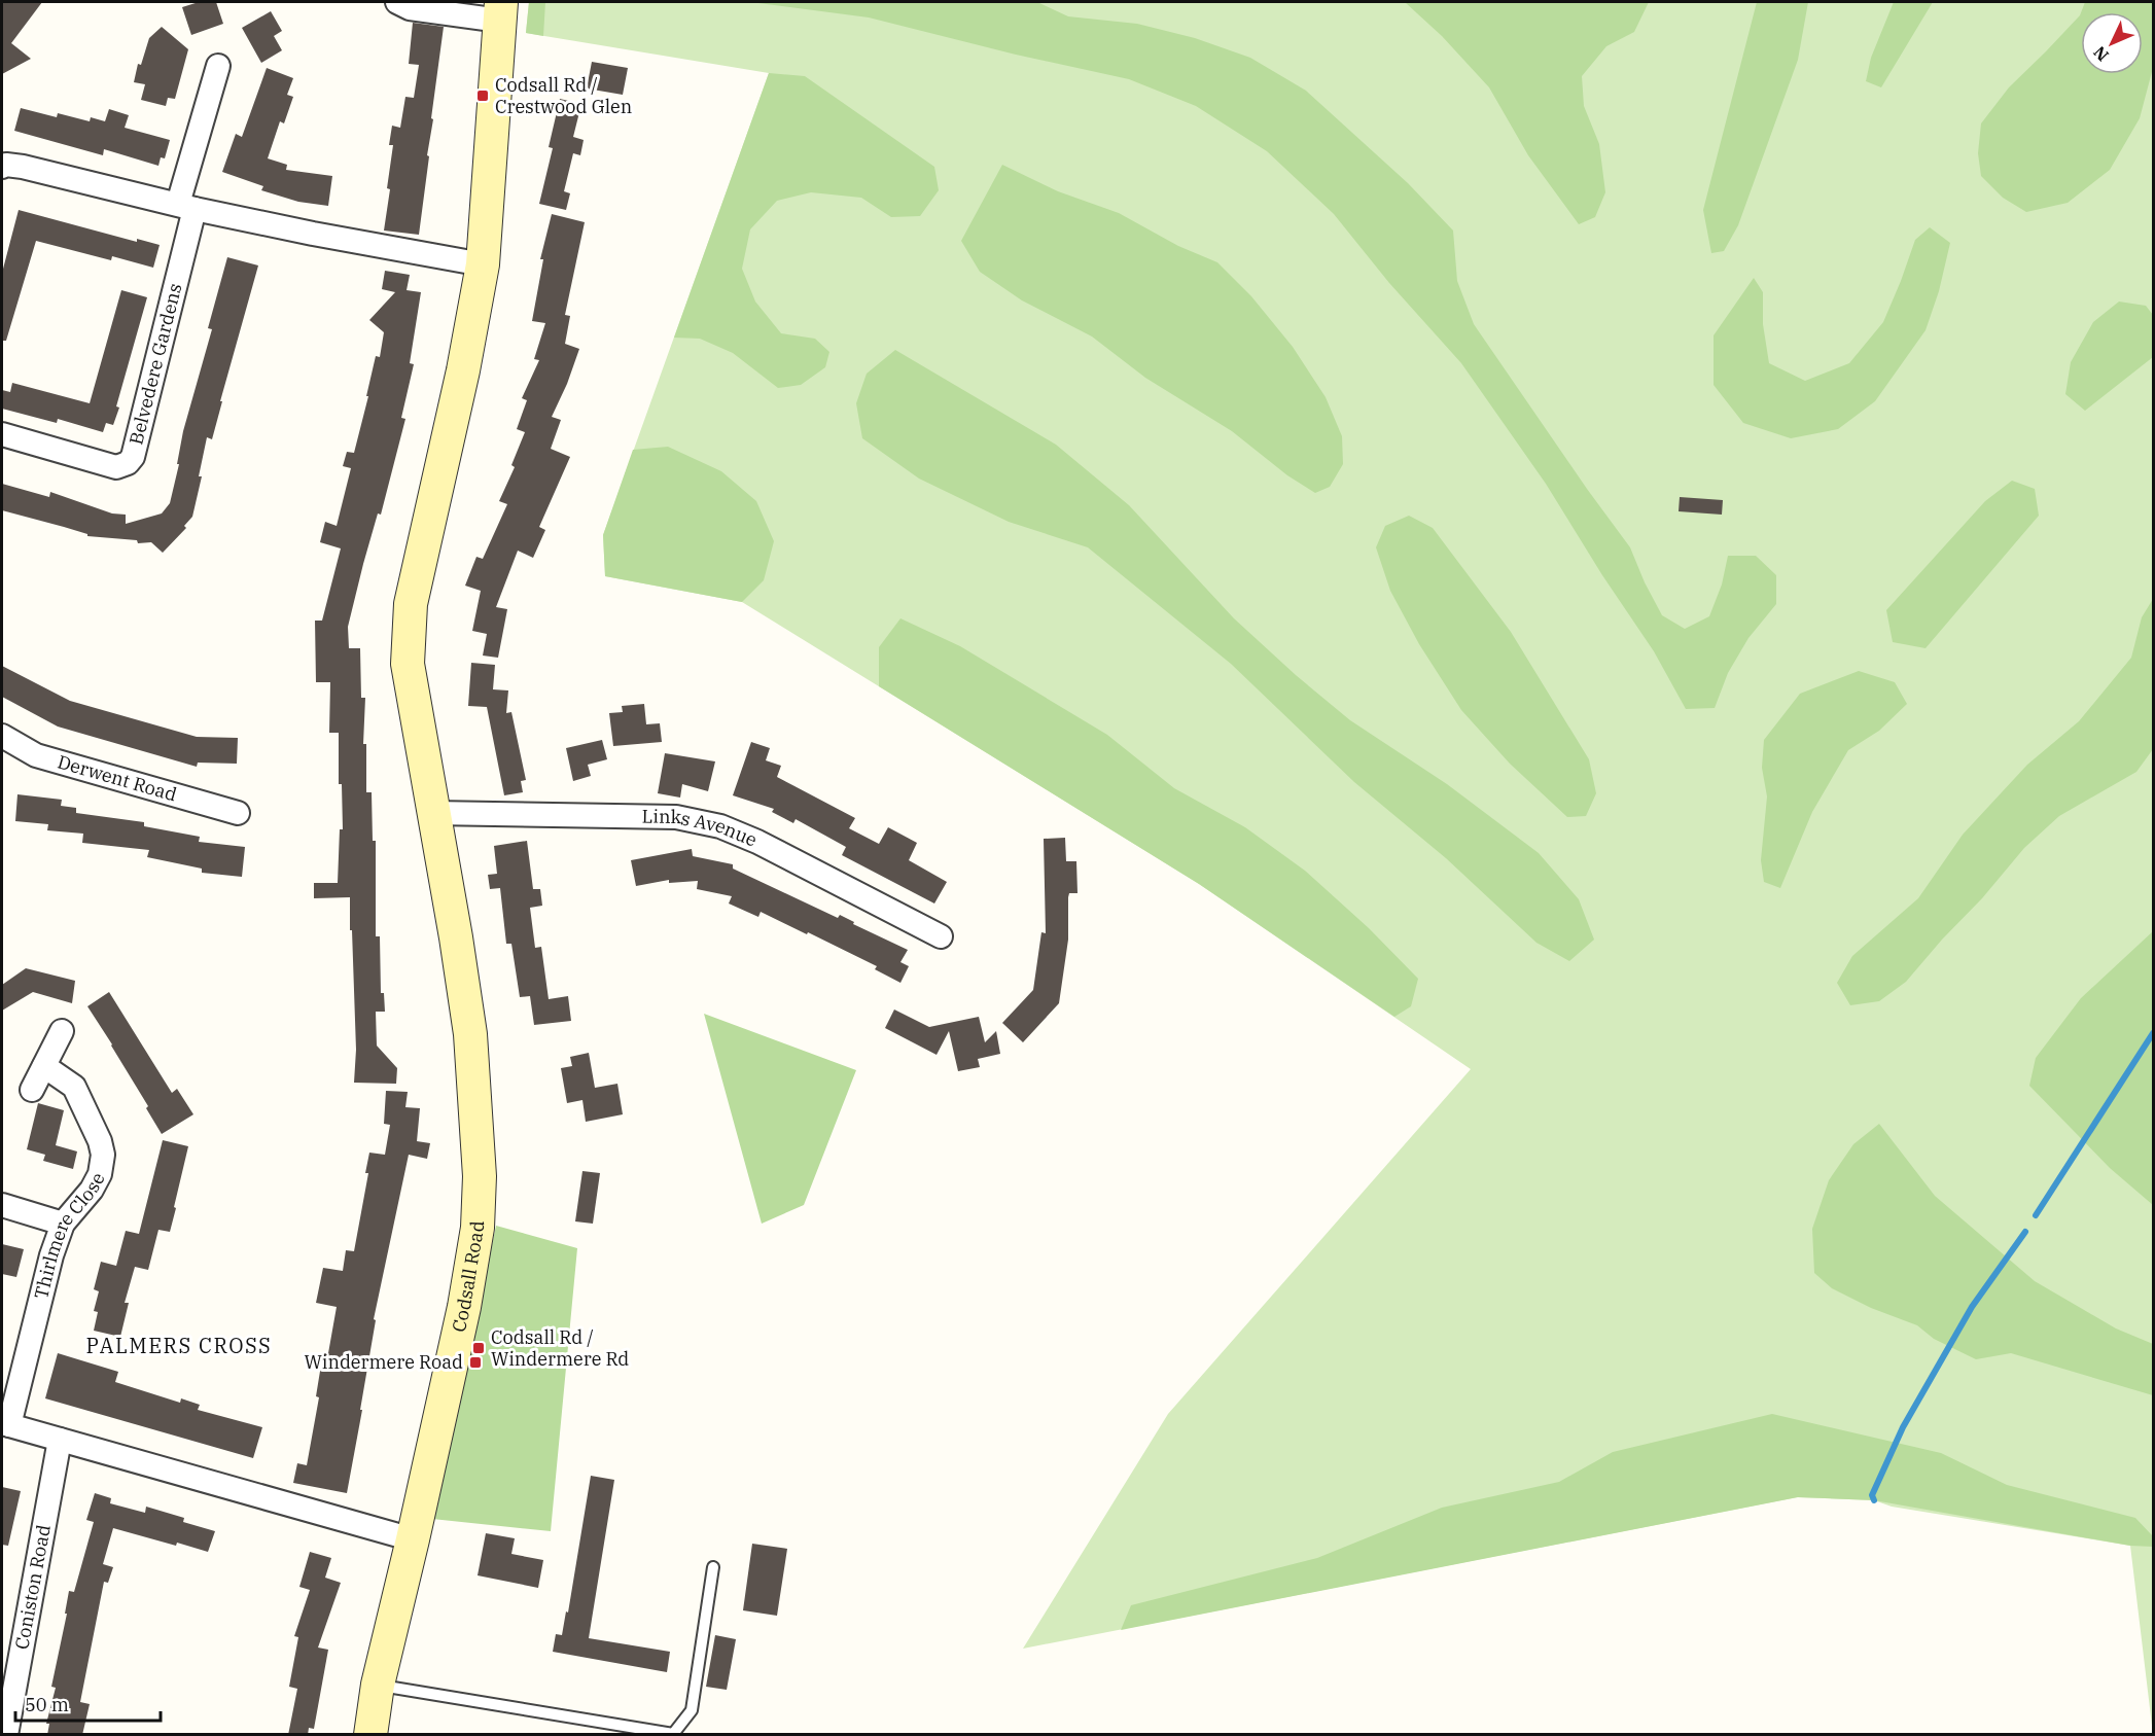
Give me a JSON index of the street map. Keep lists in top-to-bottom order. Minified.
{"streets":{"street":["Belvedere Gardens","Derwent Road","Links Avenue","Thirlmere Close","Codsall Road","Coniston Road"]},"crossings":[["Links Avenue","Codsall Road"]],"districts":["PALMERS CROSS"],"places":{"transit":["Codsall Rd / Crestwood Glen","Codsall Rd / Windermere Rd","Windermere Road"]},"scale_bar":"50 m","north":"bottom left"}
